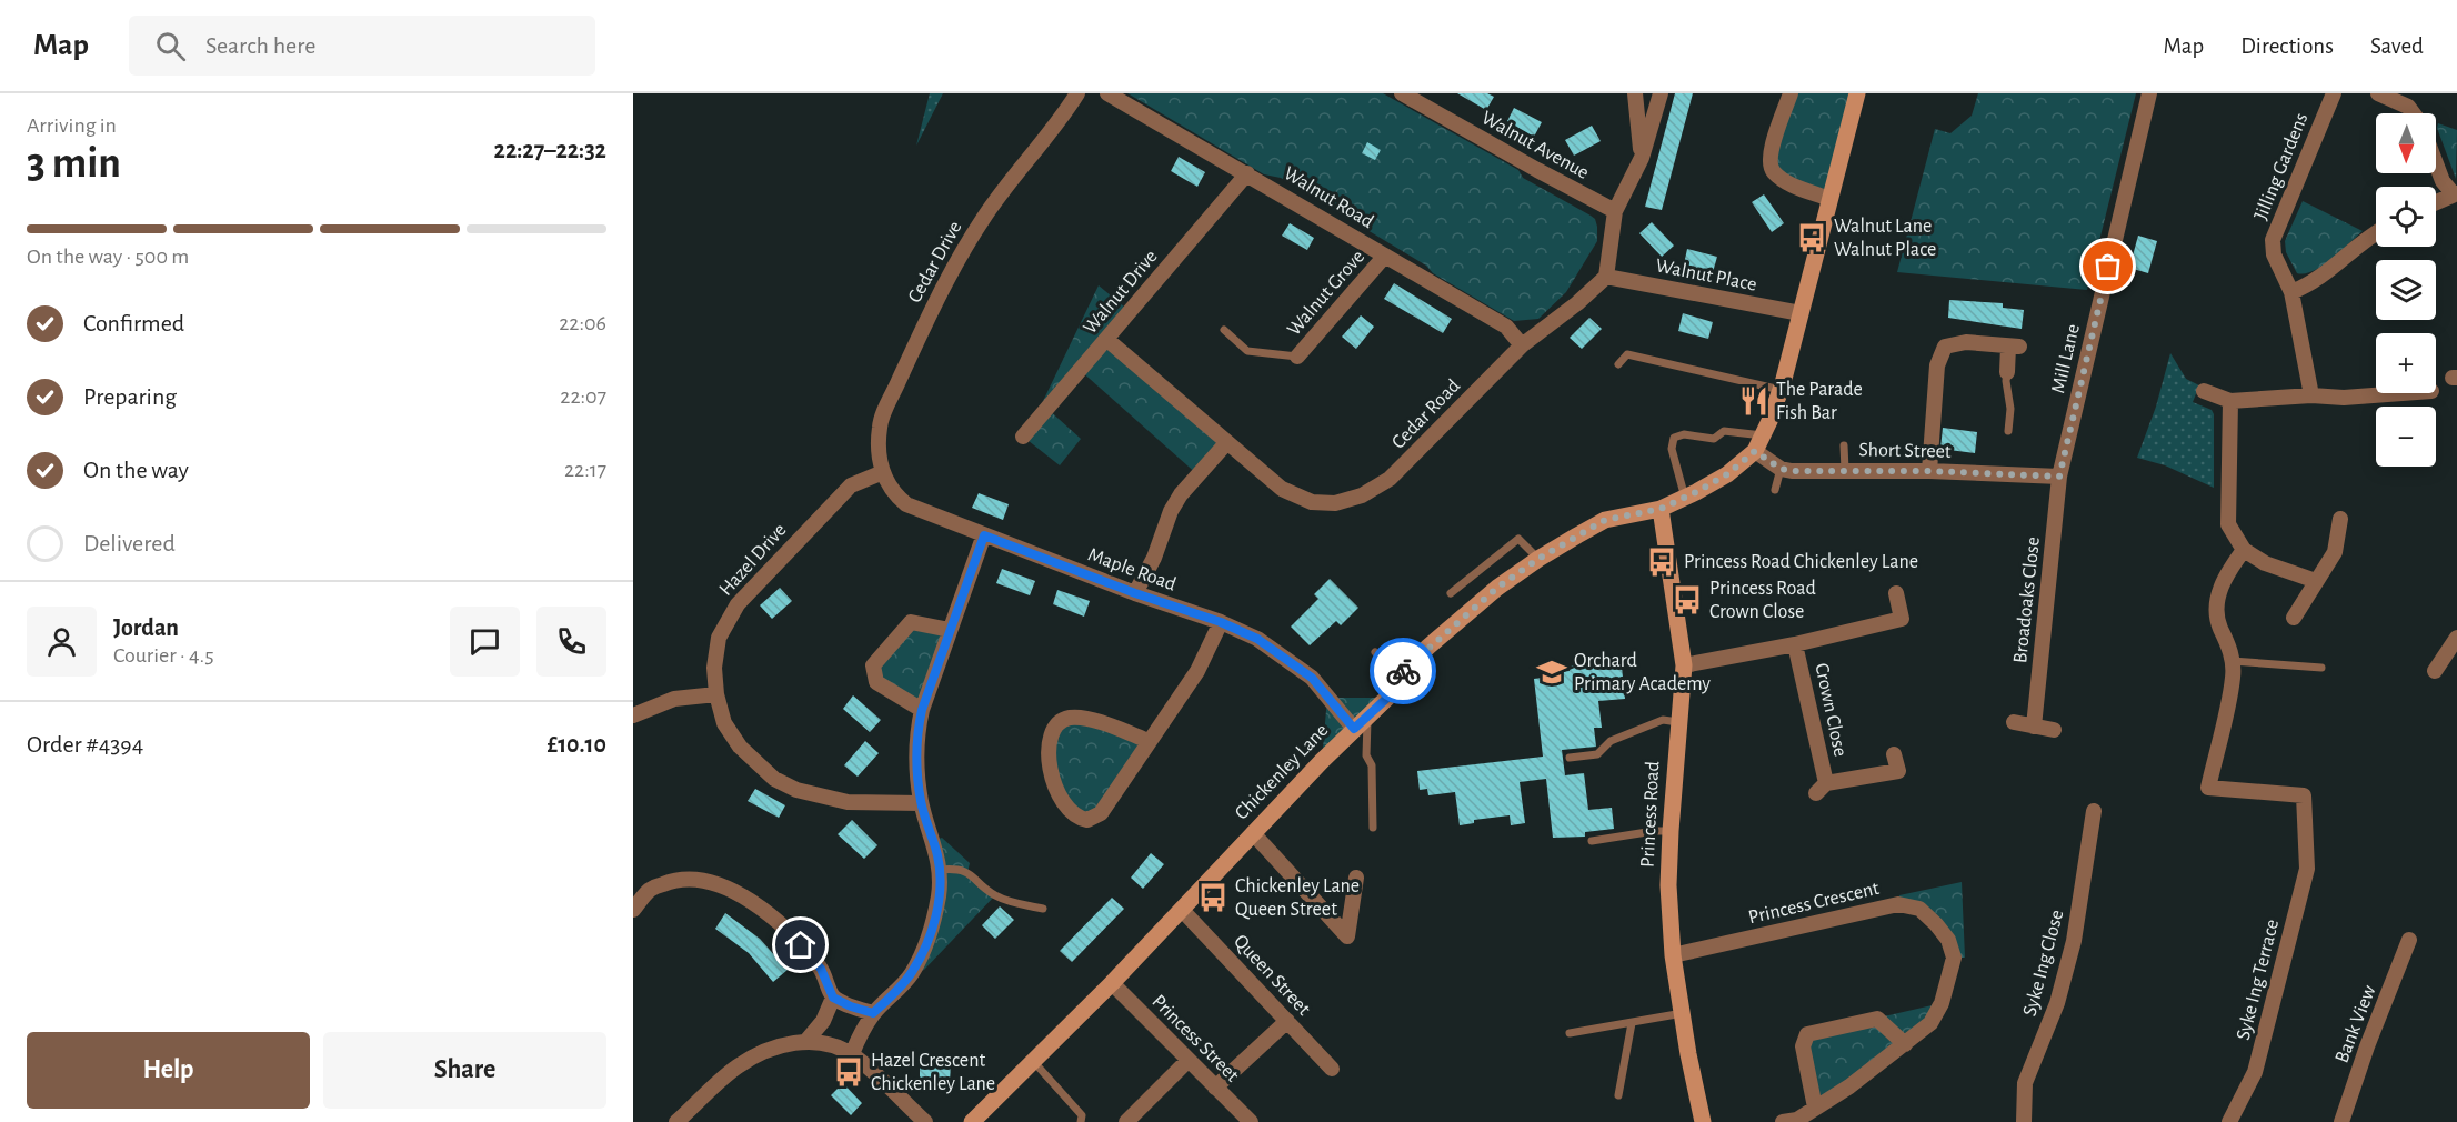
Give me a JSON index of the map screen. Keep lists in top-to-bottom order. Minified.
{"streets":{"street":["Walnut Avenue","Jilling Gardens","Walnut Road","Cedar Drive","Walnut Place","Walnut Drive","Walnut Grove","Mill Lane","Cedar Road","Short Street","Hazel Drive","Maple Road","Broadoaks Close","Crown Close","Chickenley Lane","Princess Road","Princess Crescent","Syke Ing Close","Queen Street","Syke Ing Terrace","Bank View","Princess Street"]},"crossings":[["Walnut Road","Walnut Drive"],["Walnut Road","Walnut Grove"],["Walnut Road","Cedar Road"],["Cedar Drive","Hazel Drive"],["Cedar Drive","Maple Road"],["Walnut Place","Cedar Road"],["Walnut Drive","Cedar Road"],["Mill Lane","Short Street"],["Mill Lane","Broadoaks Close"],["Short Street","Broadoaks Close"],["Hazel Drive","Maple Road"],["Maple Road","Chickenley Lane"],["Crown Close","Princess Road"],["Chickenley Lane","Princess Road"],["Chickenley Lane","Queen Street"],["Chickenley Lane","Princess Street"],["Princess Road","Princess Crescent"]],"places":{"bus stop":["Walnut Lane Walnut Place","Princess Road Chickenley Lane","Princess Road Crown Close","Chickenley Lane Queen Street","Hazel Crescent Chickenley Lane"],"restaurant":["The Parade Fish Bar"],"school or university":["Orchard Primary Academy"]},"north":"bottom","page":{"header":"Map","search":"Search here","nav":["Map","Directions","Saved"],"heading":["3 min","Arriving in","22:27–22:32"],"panel":["Jordan","Courier · 4.5","Order #4394","£10.10"],"map_buttons":["+","−"],"bar":"On the way · 500 m","list":[["Confirmed","22:06"],["Preparing","22:07"],["On the way","22:17"],"Delivered"],"buttons":["Help","Share"]}}
